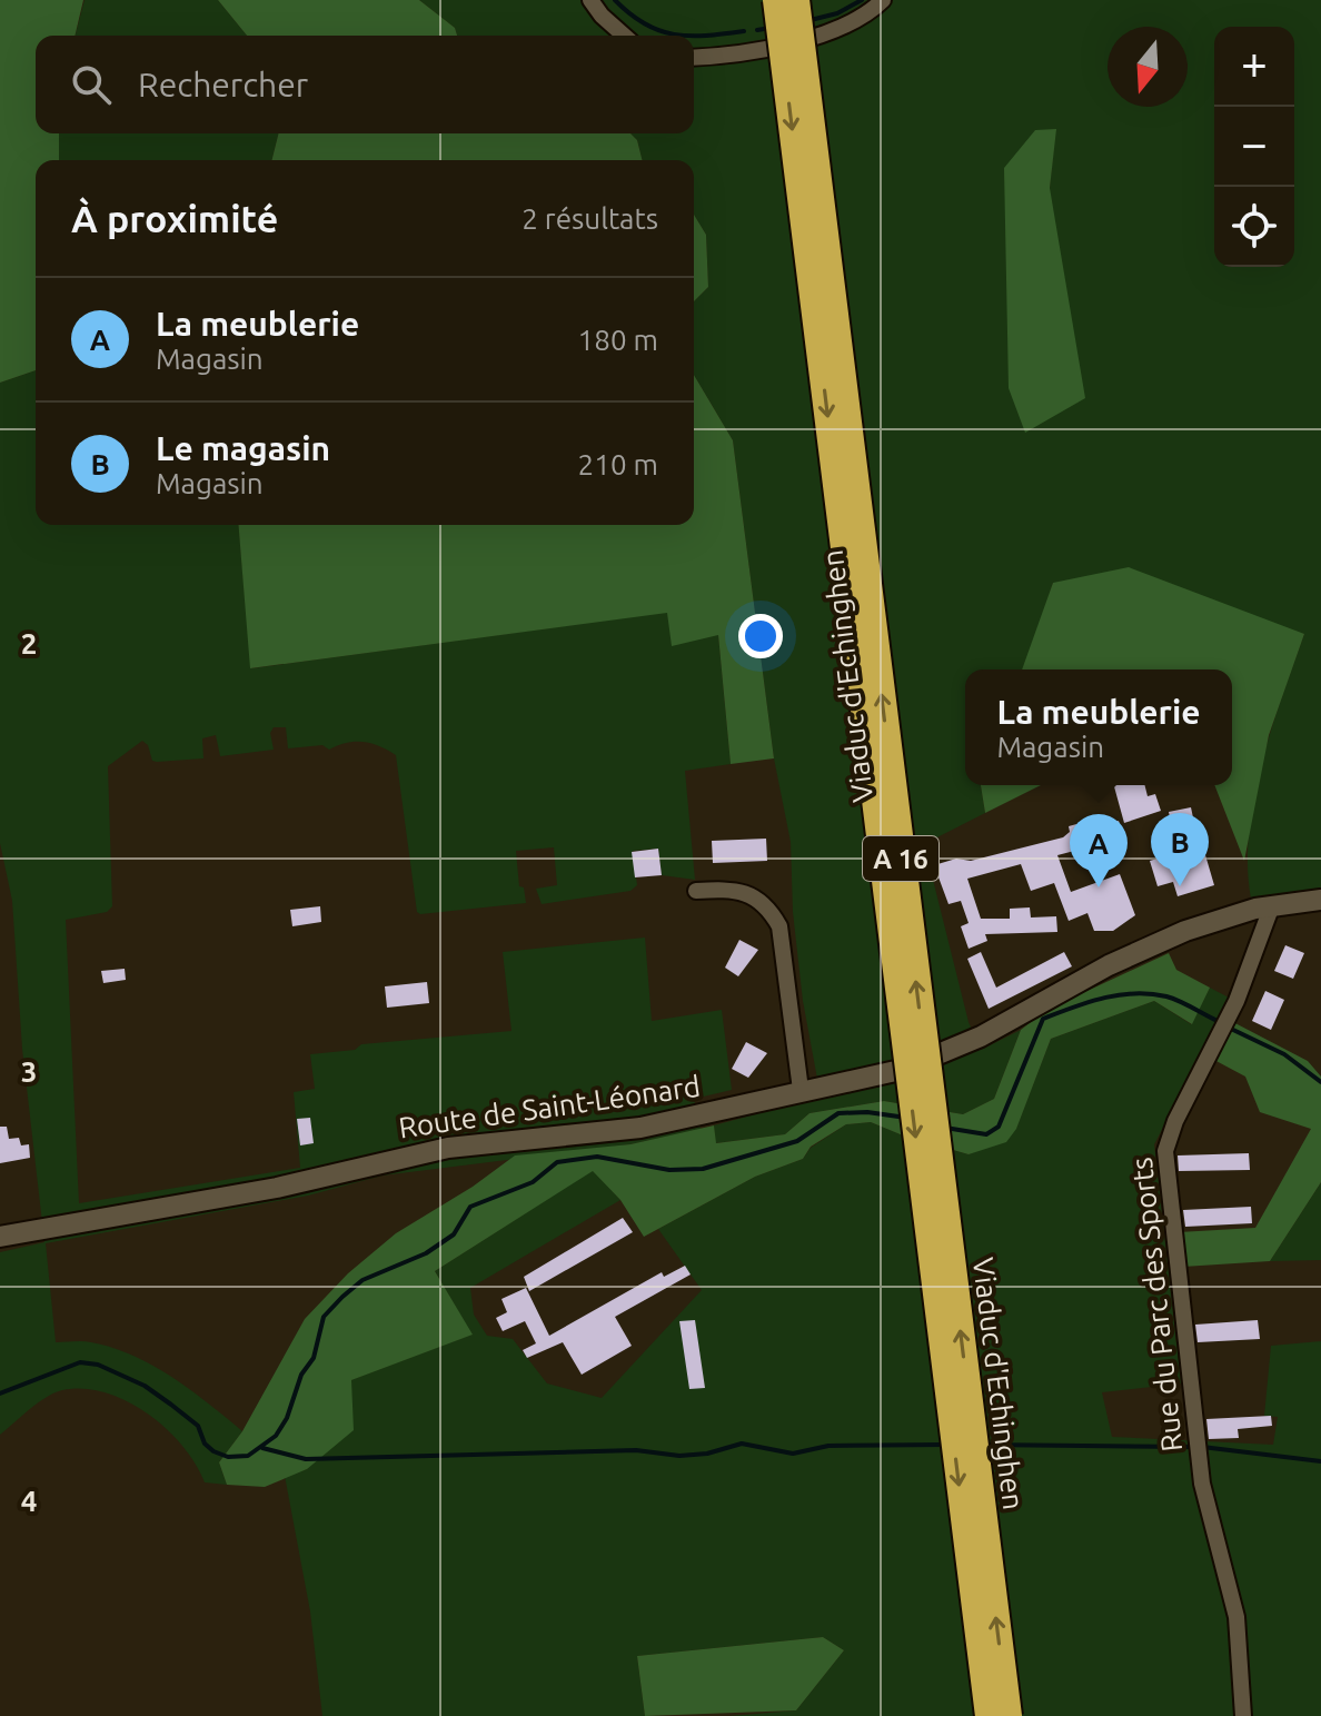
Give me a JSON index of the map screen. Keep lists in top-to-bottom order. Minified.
{"streets":{"highway":["Viaduc d'Echinghen","A 16"],"street":["Route de Saint-Léonard","Rue du Parc des Sports"]},"crossings":[["Route de Saint-Léonard","Rue du Parc des Sports"]],"north":"bottom","page":{"map_buttons":["+","−"],"search":"Rechercher","heading":["À proximité","2 résultats"],"list":[{"mark":"A","name":"La meublerie","note":"Magasin","value":"180 m"},{"mark":"B","name":"Le magasin","note":"Magasin","value":"210 m"}],"popup":["La meublerie","Magasin"],"pins":["B","A"]},"grid":{"rows":["2","3","4"]}}
